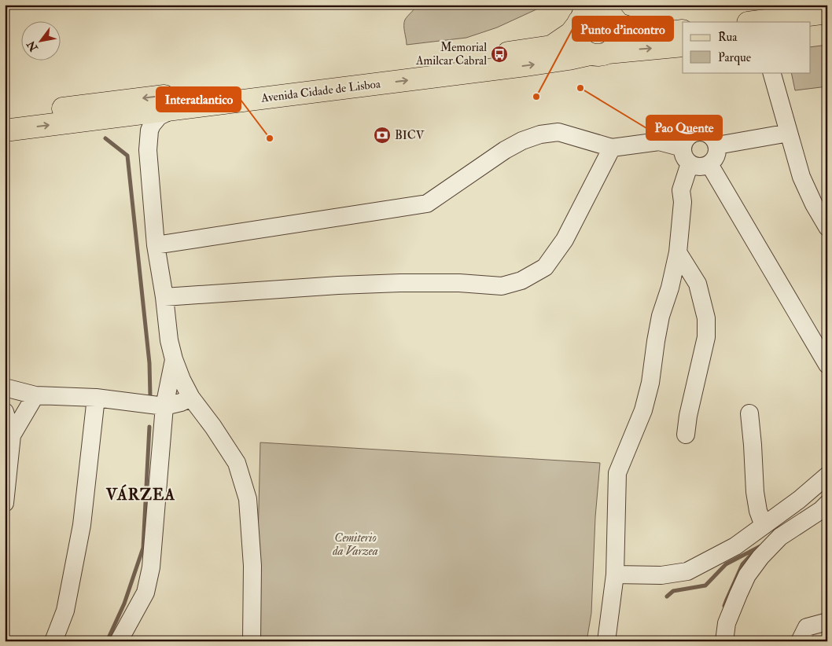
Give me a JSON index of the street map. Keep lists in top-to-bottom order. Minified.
{"streets":{"main road":["Avenida Cidade de Lisboa"]},"districts":["VÁRZEA"],"parks":["Cemiterio da Varzea"],"places":{"bus stop":["Memorial Amilcar Cabral"],"other":["Pao Quente","Punto d'incontro","Interatlantico"],"bank":["BICV"]},"legend":["Rua","Parque"],"north":"bottom left"}
